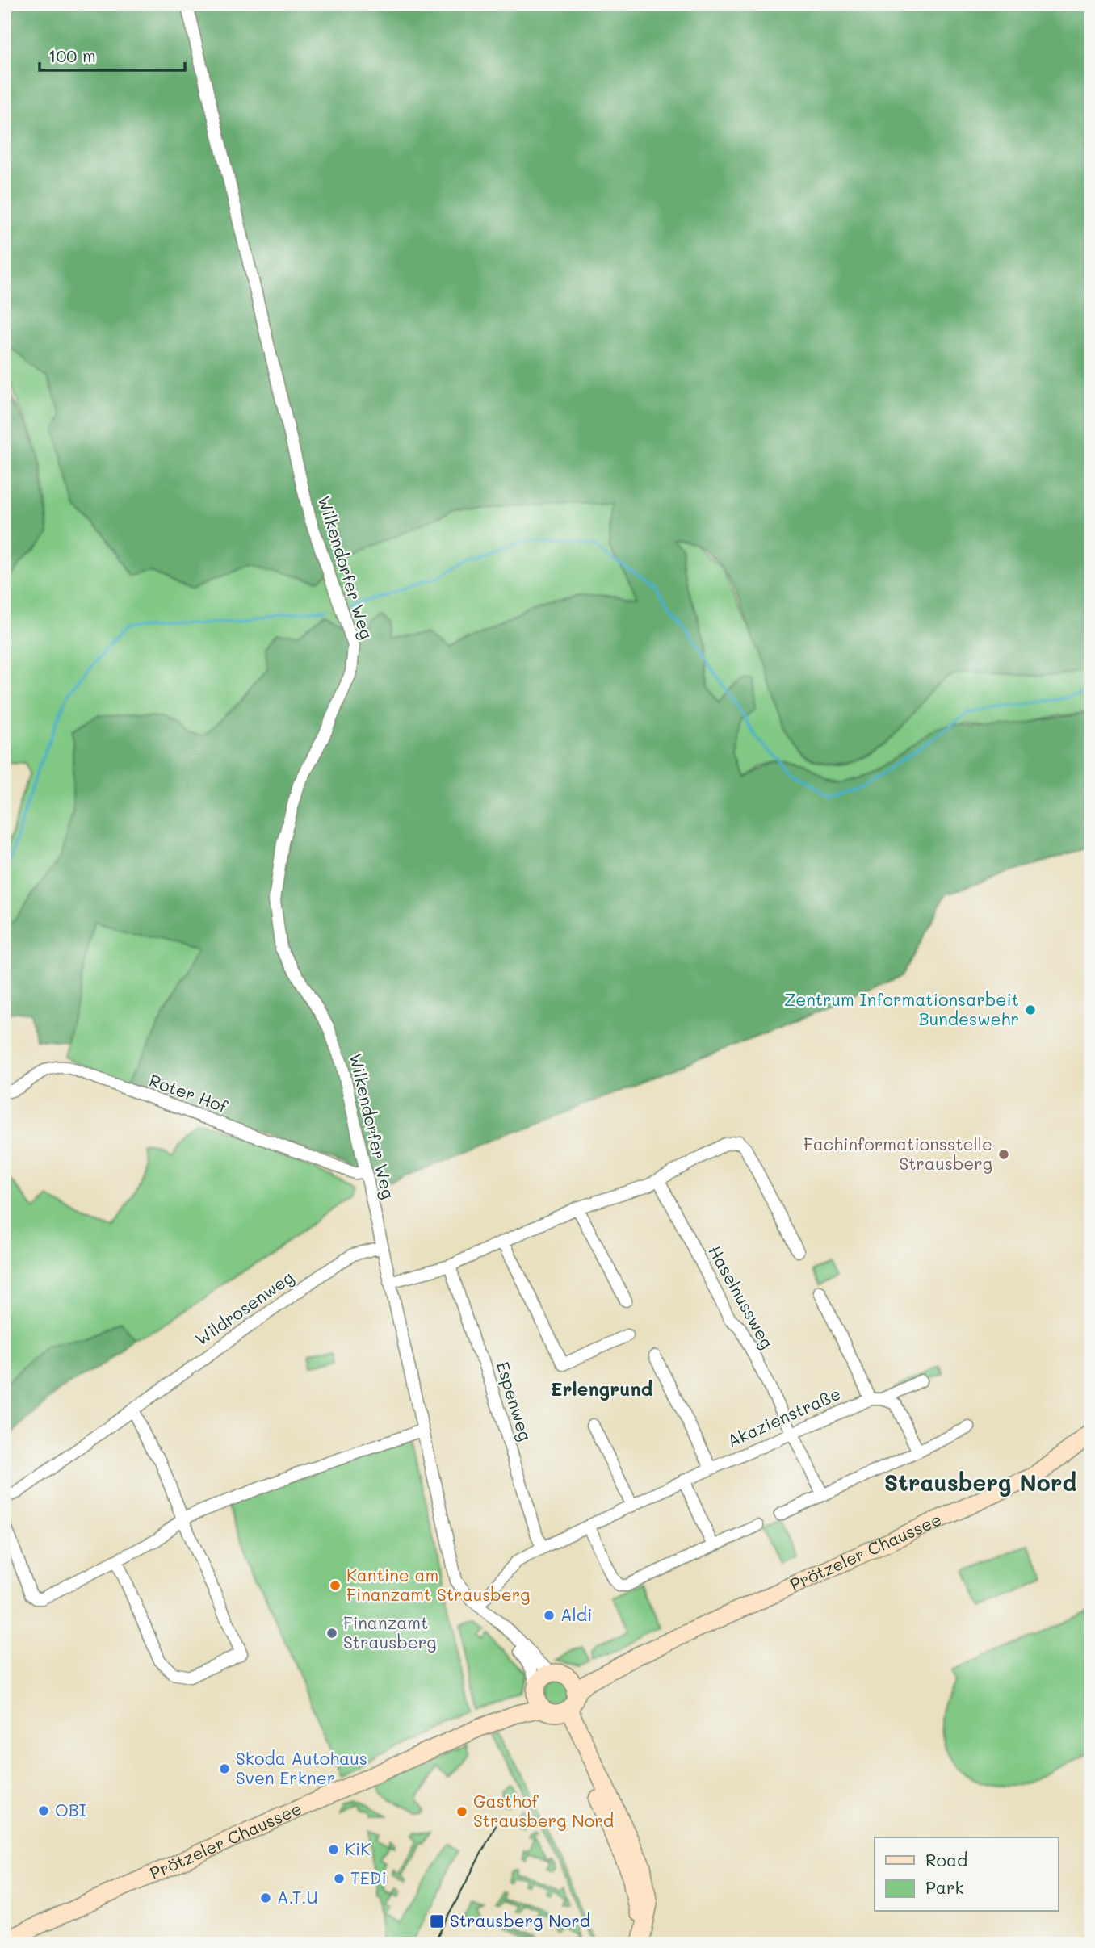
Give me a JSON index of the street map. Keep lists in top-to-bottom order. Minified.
{"streets":{"main road":["Prötzeler Chaussee"],"street":["Wilkendorfer Weg","Roter Hof","Haselnussweg","Wildrosenweg","Espenweg","Akazienstraße"]},"crossings":[["Wilkendorfer Weg","Roter Hof"],["Wilkendorfer Weg","Wildrosenweg"],["Wilkendorfer Weg","Akazienstraße"],["Wilkendorfer Weg","Prötzeler Chaussee"],["Haselnussweg","Akazienstraße"],["Espenweg","Akazienstraße"]],"districts":["Erlengrund","Strausberg Nord"],"places":{"other":["Zentrum Informationsarbeit Bundeswehr","Fachinformationsstelle Strausberg","Kantine am Finanzamt Strausberg","Aldi","Finanzamt Strausberg","Skoda Autohaus Sven Erkner","OBI","Gasthof Strausberg Nord","KiK","TEDi","A.T.U"],"transit":["Strausberg Nord"]},"legend":["Road","Park"],"scale_bar":"100 m"}
